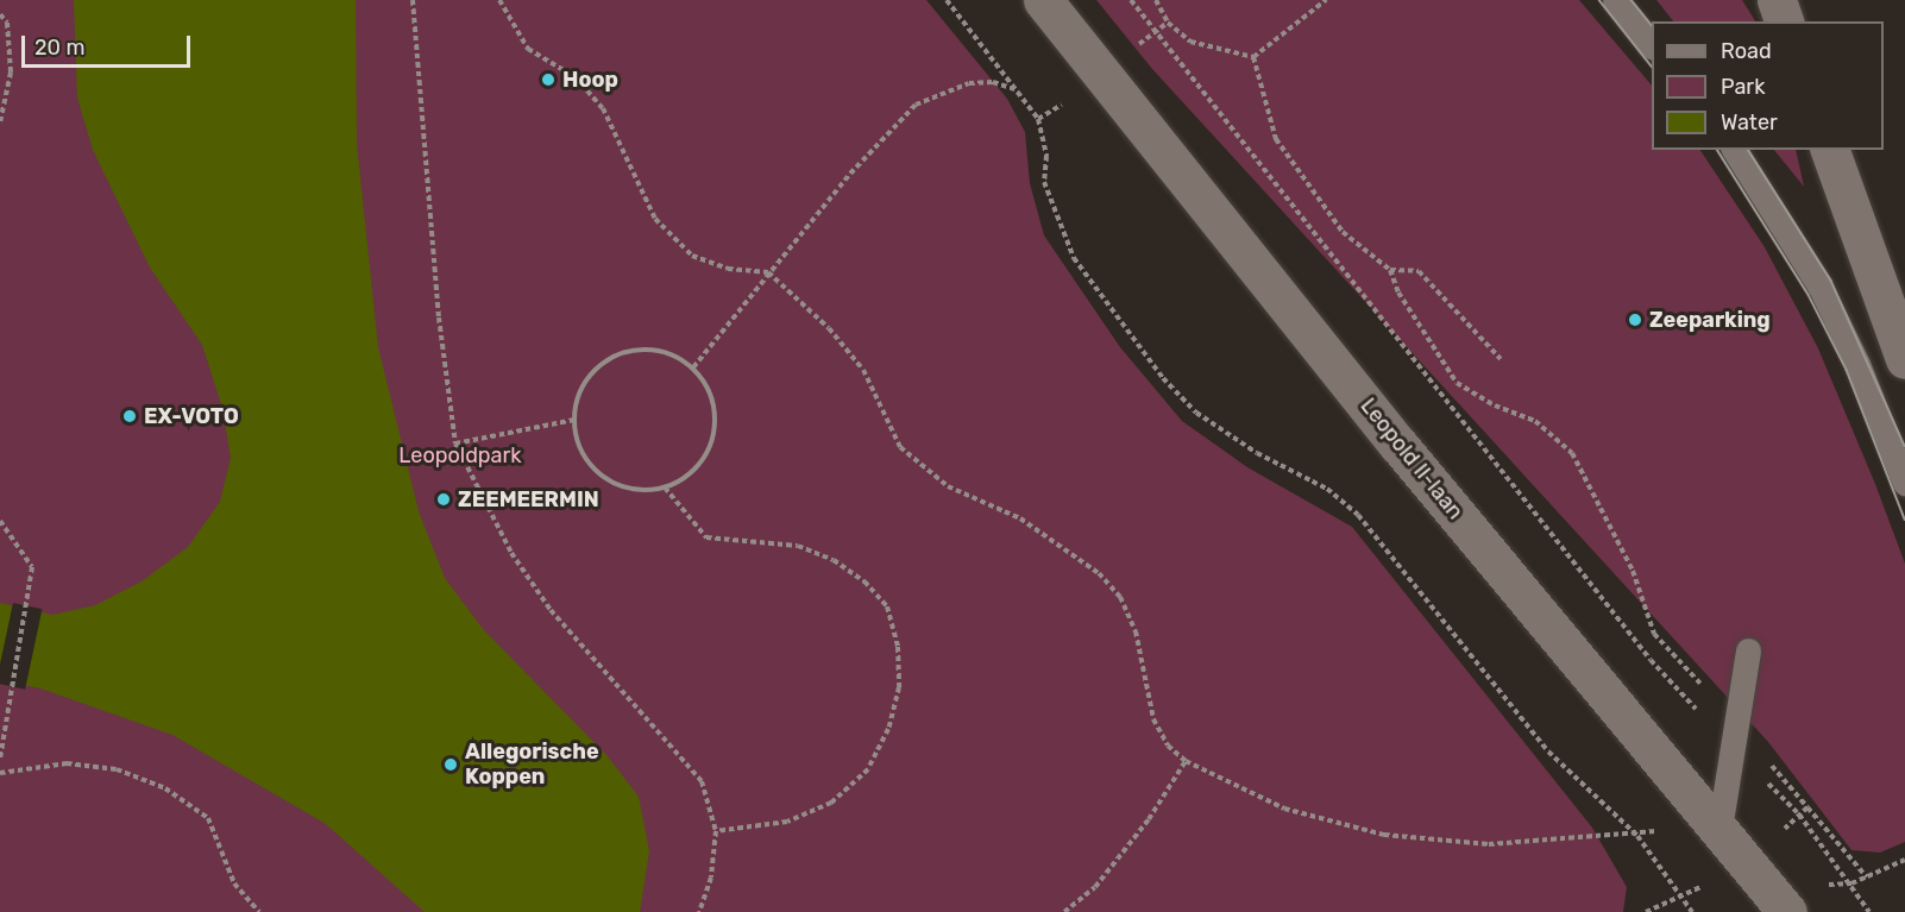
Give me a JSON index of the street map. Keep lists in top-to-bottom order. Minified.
{"streets":{"street":["Leopold II-laan"]},"parks":["Leopoldpark"],"places":["Hoop","Zeeparking","EX-VOTO","ZEEMEERMIN","Allegorische Koppen"],"legend":["Road","Park","Water"],"scale_bar":"20 m"}
